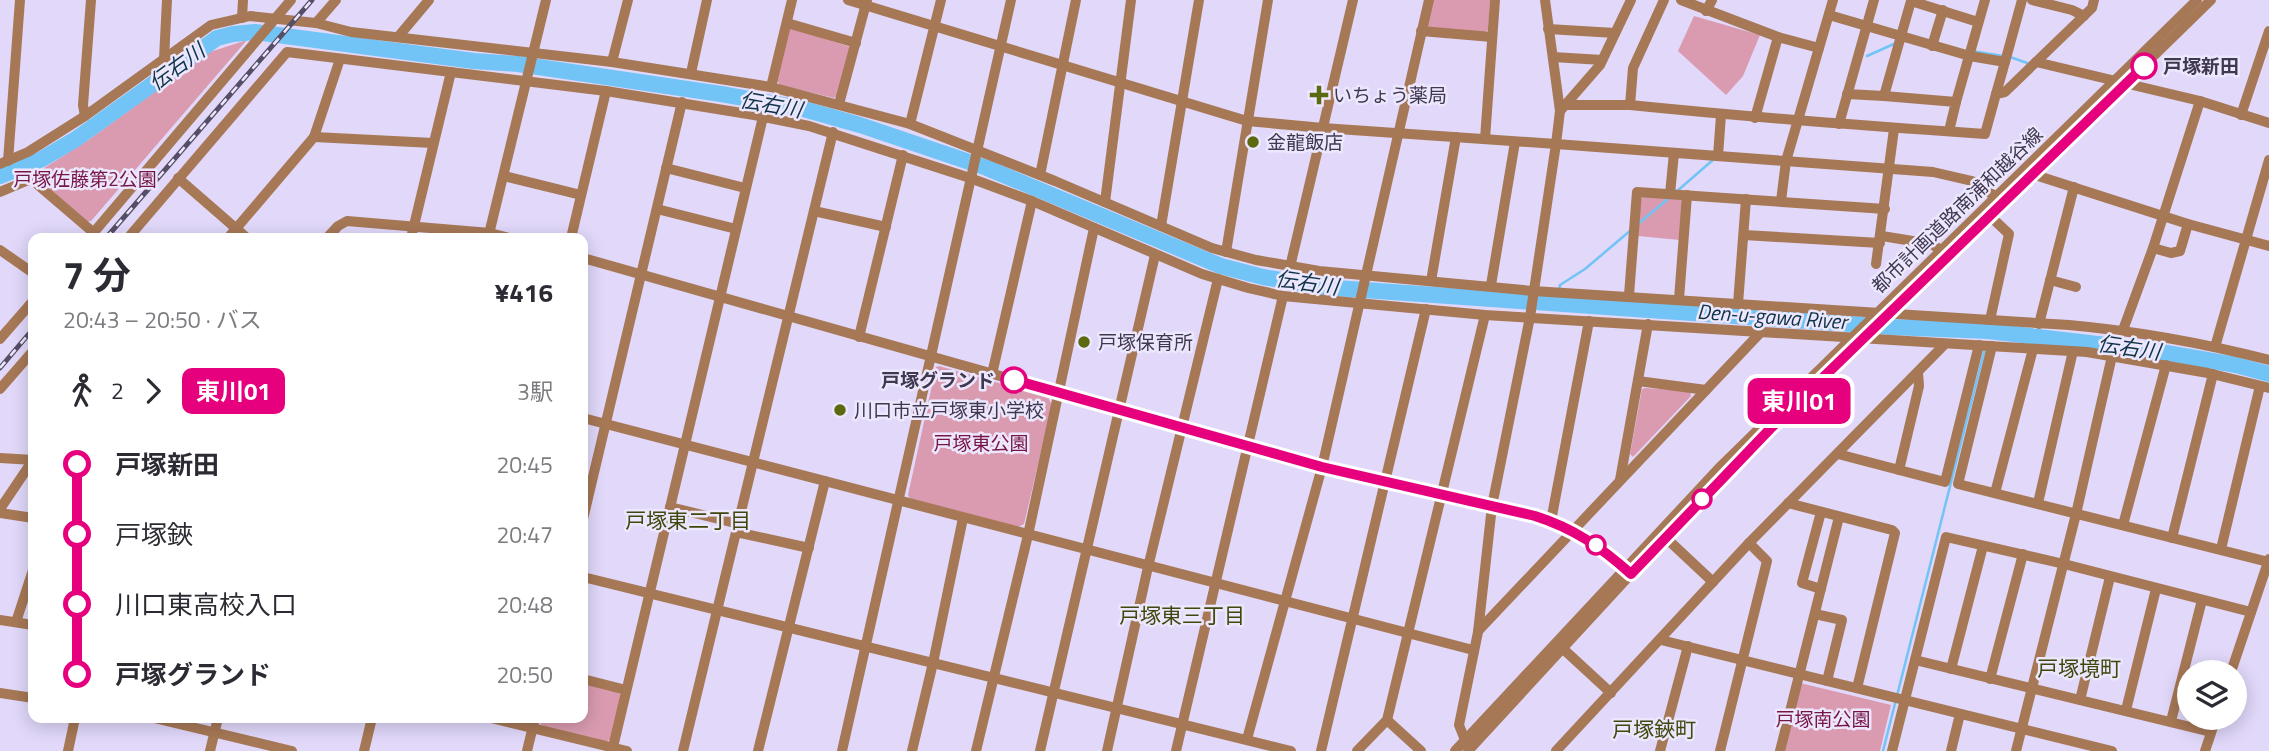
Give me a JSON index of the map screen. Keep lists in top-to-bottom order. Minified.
{"streets":{"street":["都市計画道路南浦和越谷線"]},"districts":["戸塚東二丁目","戸塚東三丁目","戸塚境町","戸塚鋏町"],"water":["伝右川","Den-u-gawa River"],"parks":["戸塚佐藤第2公園","戸塚東公園","戸塚南公園"],"places":{"other":["戸塚新田","金龍飯店","戸塚保育所","戸塚グランド","川口市立戸塚東小学校"],"health":["いちょう薬局"]},"lines":["bus line 東川01"],"page":{"on_map":"東川01","heading":["7 分","20:43 – 20:50 · バス","¥416"],"legs":["2","東川01","3駅"],"list":[{"name":"戸塚新田","value":"20:45"},{"name":"戸塚鋏","value":"20:47"},{"name":"川口東高校入口","value":"20:48"},{"name":"戸塚グランド","value":"20:50"}]}}
